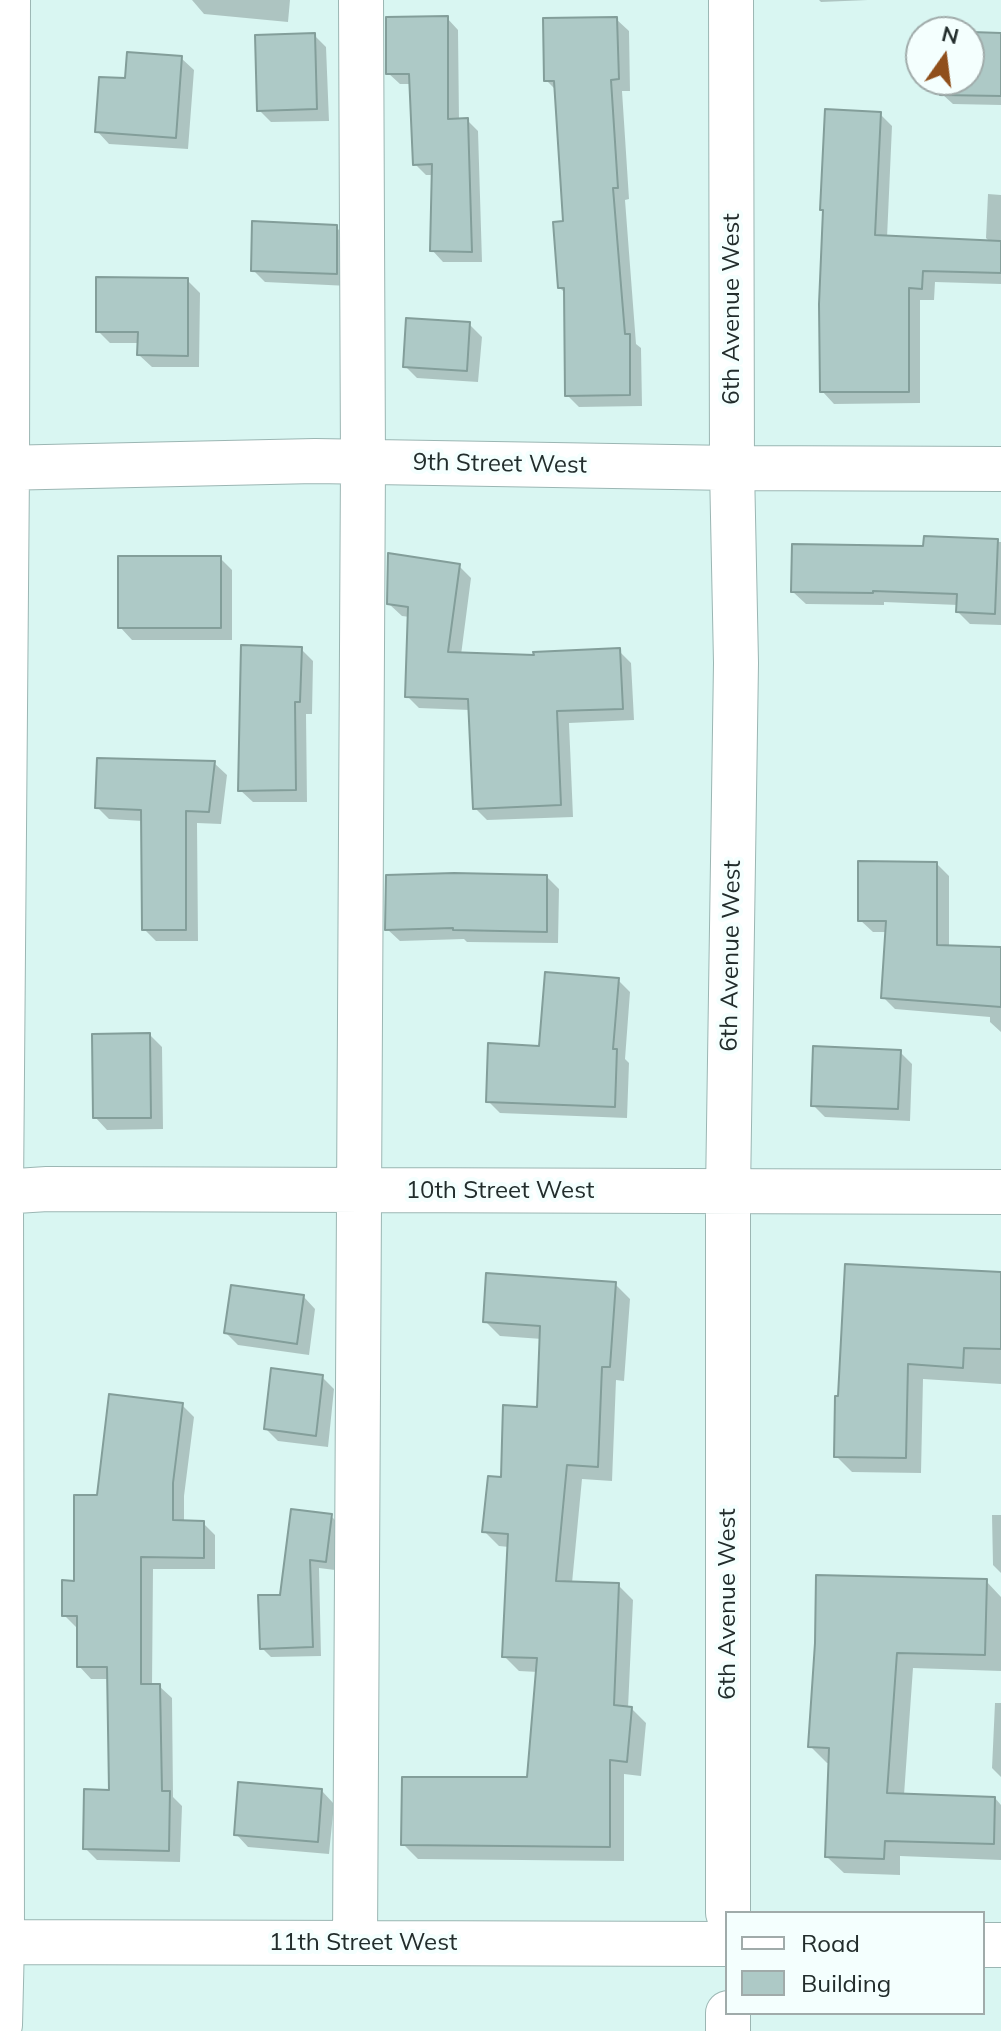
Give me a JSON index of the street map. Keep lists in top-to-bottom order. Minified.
{"streets":{"street":["6th Avenue West","9th Street West","10th Street West","11th Street West"]},"crossings":[["6th Avenue West","9th Street West"],["6th Avenue West","10th Street West"]],"legend":["Road","Building"],"north":"top"}
